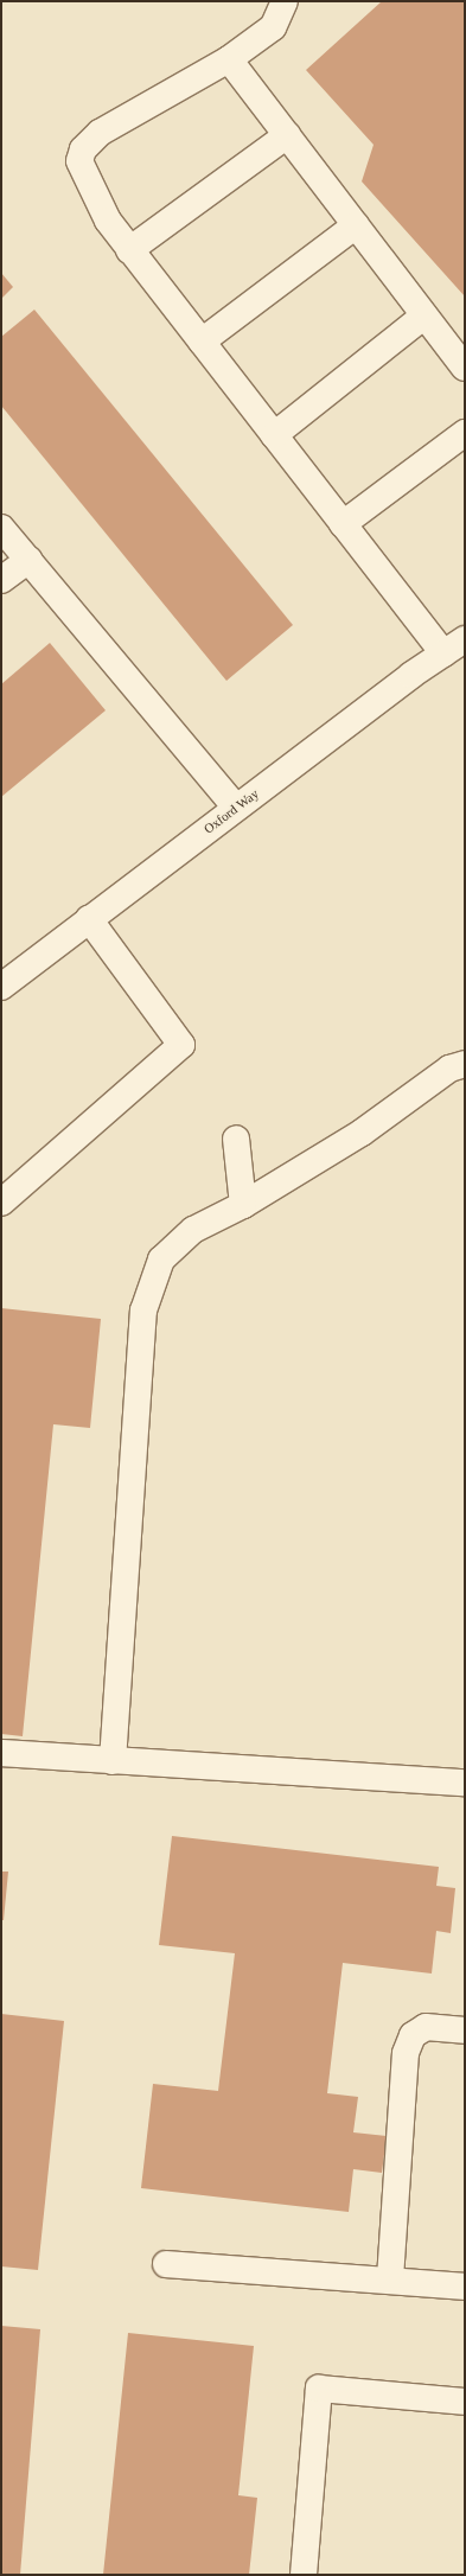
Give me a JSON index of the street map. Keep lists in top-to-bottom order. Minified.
{"streets":{"street":["Oxford Way"]}}
